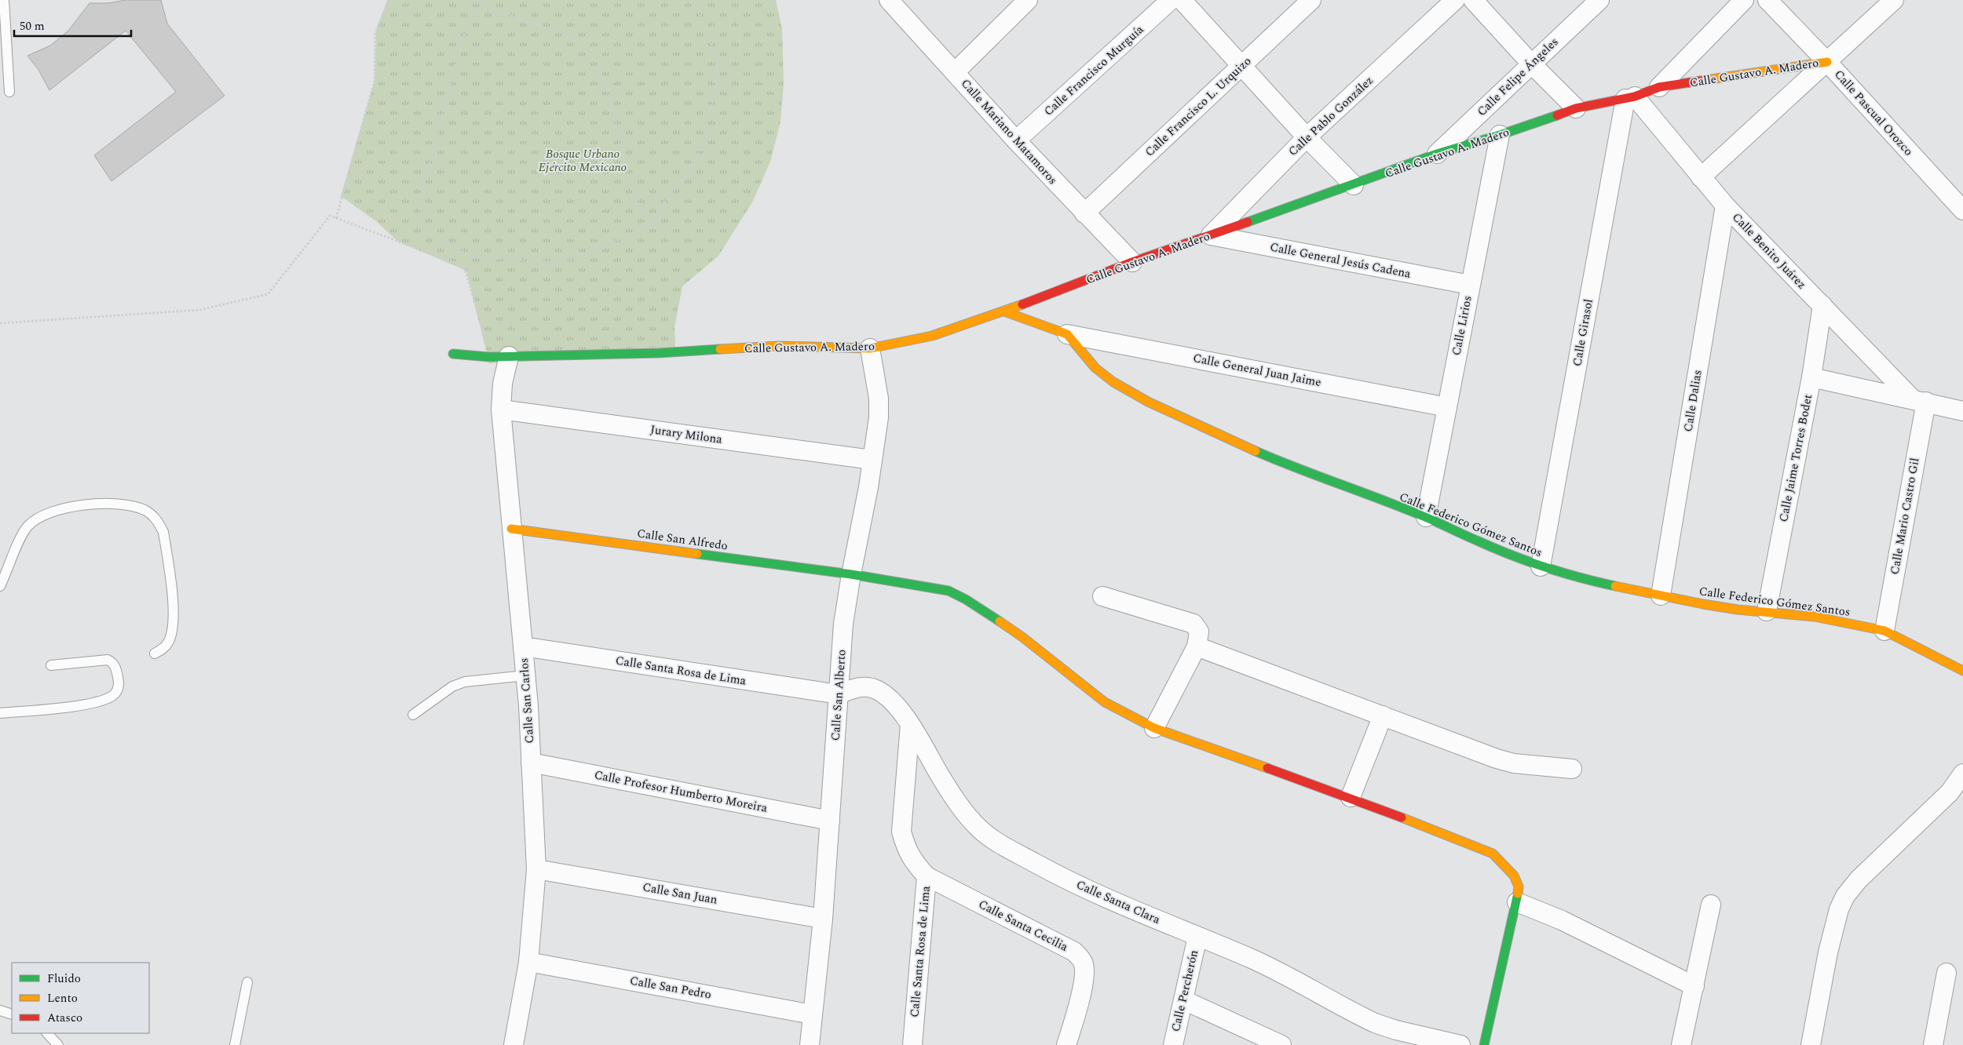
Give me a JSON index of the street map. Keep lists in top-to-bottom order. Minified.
{"streets":{"street":["Calle Francisco Murguía","Calle Gustavo A. Madero","Calle Felipe Ángeles","Calle Francisco L. Urquizo","Calle Pascual Orozco","Calle Pablo González","Calle Mariano Matamoros","Calle Benito Juárez","Calle General Jesús Cadena","Calle Lirios","Calle Girasol","Calle General Juan Jaime","Calle Dalias","Jurary Milona","Calle Jaime Torres Bodet","Calle Mario Castro Gil","Calle Federico Gómez Santos","Calle San Alfredo","Calle Santa Rosa de Lima","Calle San Alberto","Calle San Carlos","Calle Profesor Humberto Moreira","Calle San Juan","Calle Santa Clara","Calle Santa Cecilia","Calle San Pedro","Calle Percherón"]},"crossings":[["Calle Francisco Murguía","Calle Mariano Matamoros"],["Calle Gustavo A. Madero","Calle Felipe Ángeles"],["Calle Gustavo A. Madero","Calle Pascual Orozco"],["Calle Gustavo A. Madero","Calle Pablo González"],["Calle Gustavo A. Madero","Calle Mariano Matamoros"],["Calle Gustavo A. Madero","Calle Benito Juárez"],["Calle Gustavo A. Madero","Calle General Jesús Cadena"],["Calle Gustavo A. Madero","Calle Lirios"],["Calle Gustavo A. Madero","Calle Girasol"],["Calle Gustavo A. Madero","Calle San Alberto"],["Calle Gustavo A. Madero","Calle San Carlos"],["Calle Francisco L. Urquizo","Calle Mariano Matamoros"],["Calle Pablo González","Calle General Jesús Cadena"],["Calle Benito Juárez","Calle Girasol"],["Calle Benito Juárez","Calle Dalias"],["Calle Benito Juárez","Calle Jaime Torres Bodet"],["Calle Benito Juárez","Calle Mario Castro Gil"],["Calle General Jesús Cadena","Calle Lirios"],["Calle Lirios","Calle General Juan Jaime"],["Calle Lirios","Calle Federico Gómez Santos"],["Calle Girasol","Calle Federico Gómez Santos"],["Calle General Juan Jaime","Calle Federico Gómez Santos"],["Calle Dalias","Calle Federico Gómez Santos"],["Jurary Milona","Calle San Alberto"],["Jurary Milona","Calle San Carlos"],["Calle Jaime Torres Bodet","Calle Federico Gómez Santos"],["Calle Mario Castro Gil","Calle Federico Gómez Santos"],["Calle San Alfredo","Calle San Alberto"],["Calle San Alfredo","Calle San Carlos"],["Calle Santa Rosa de Lima","Calle San Alberto"],["Calle Santa Rosa de Lima","Calle San Carlos"],["Calle Santa Rosa de Lima","Calle Santa Clara"],["Calle Santa Rosa de Lima","Calle Santa Cecilia"],["Calle San Alberto","Calle Profesor Humberto Moreira"],["Calle San Alberto","Calle San Juan"],["Calle San Alberto","Calle Santa Clara"],["Calle San Alberto","Calle San Pedro"],["Calle San Carlos","Calle Profesor Humberto Moreira"],["Calle San Carlos","Calle San Juan"],["Calle San Carlos","Calle San Pedro"],["Calle Santa Clara","Calle Percherón"]],"parks":["Bosque Urbano Ejército Mexicano"],"legend":["Fluido","Lento","Atasco"],"scale_bar":"50 m"}
